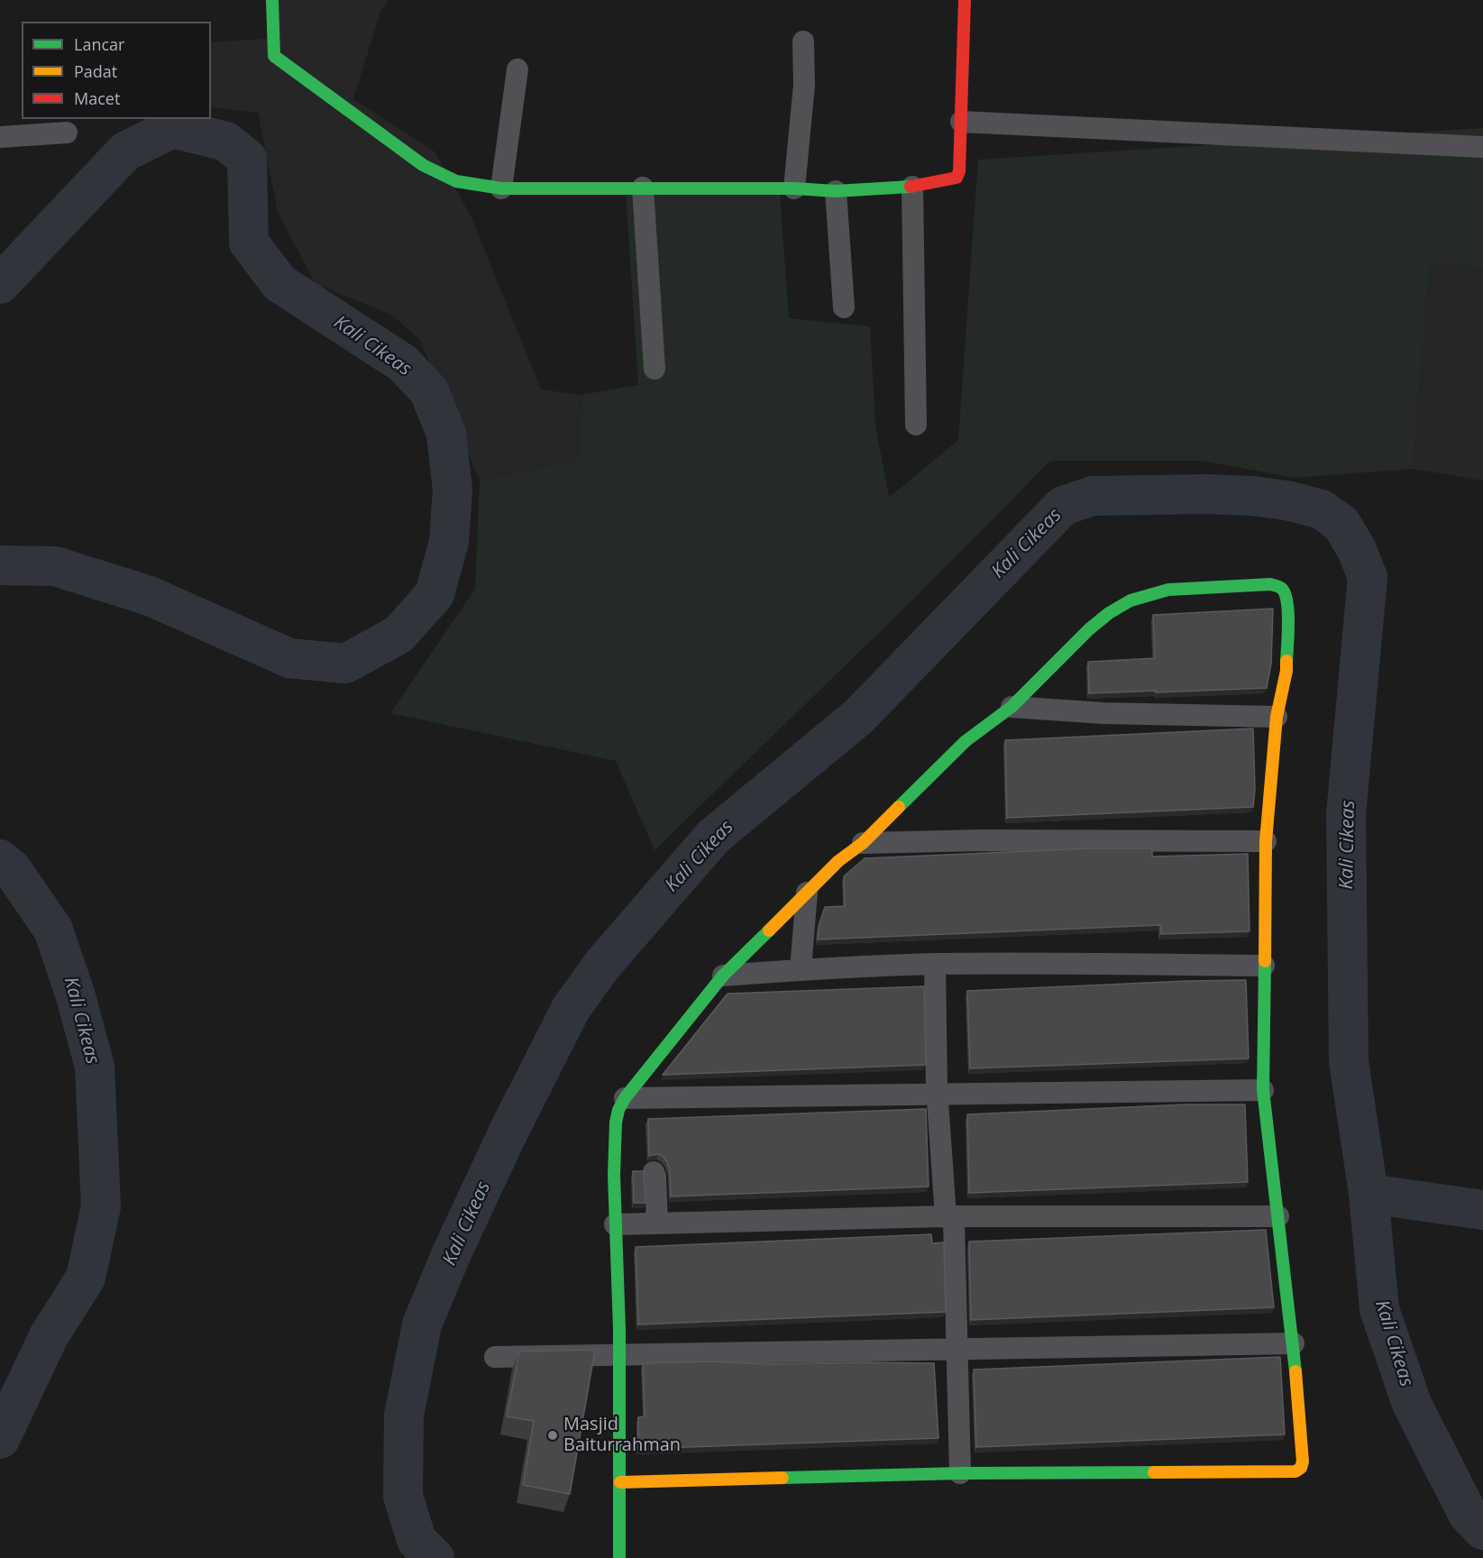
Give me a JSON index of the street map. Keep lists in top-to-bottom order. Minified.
{"water":["Kali Cikeas"],"places":["Masjid Baiturrahman"],"legend":["Lancar","Padat","Macet"]}
